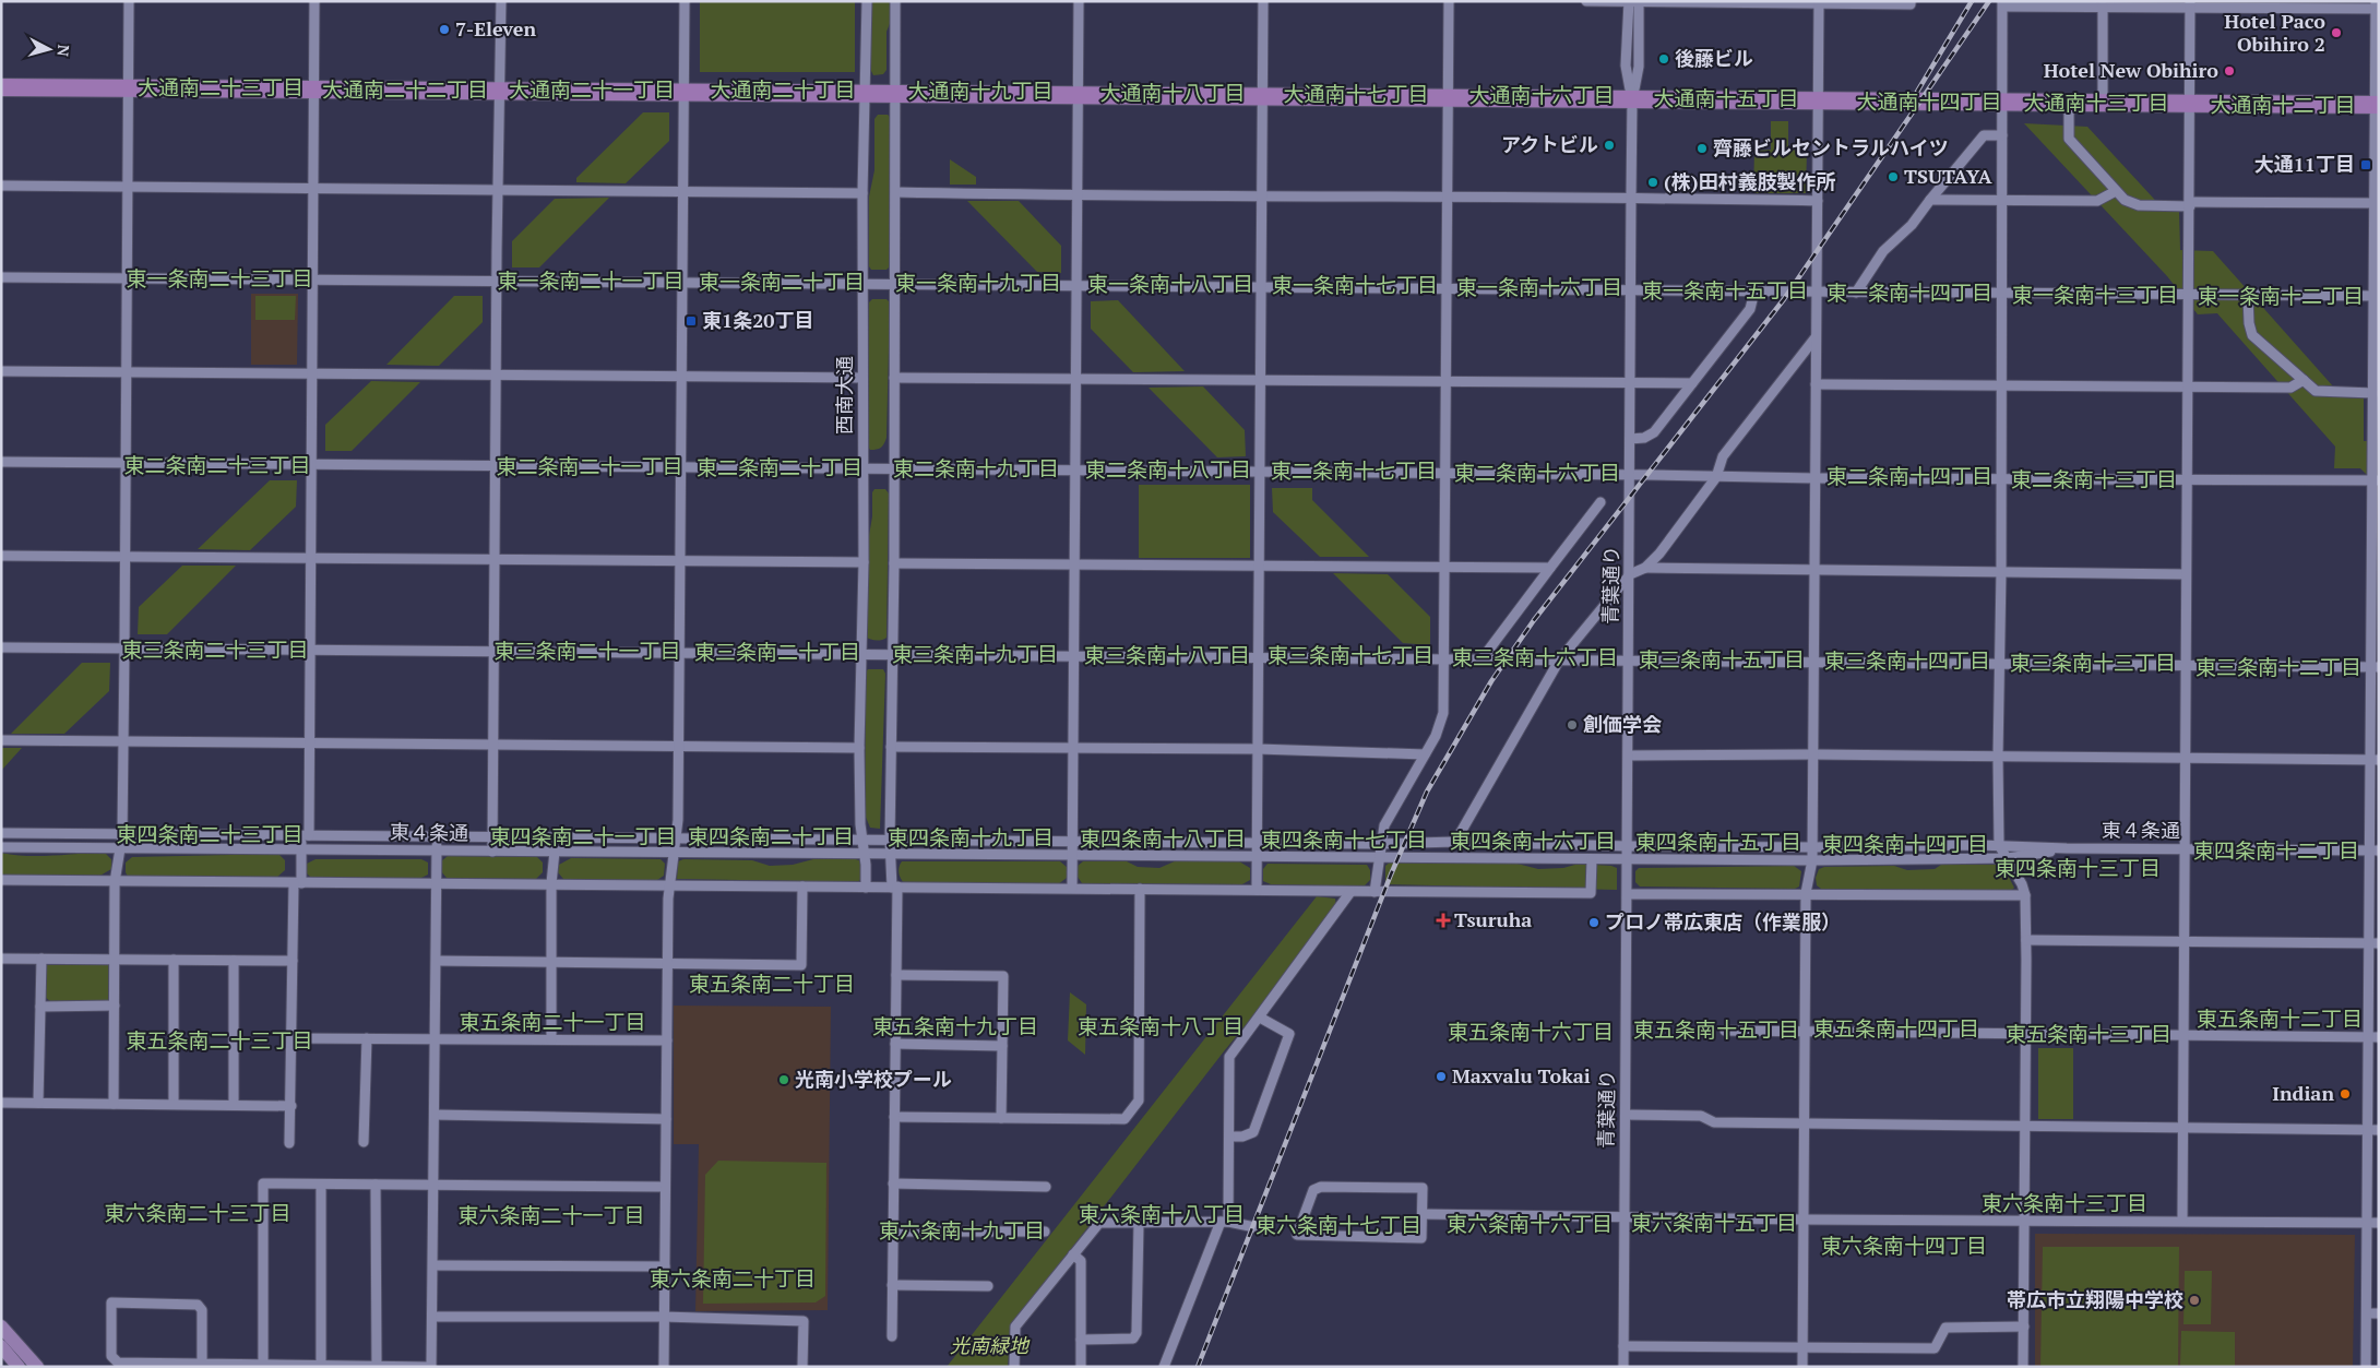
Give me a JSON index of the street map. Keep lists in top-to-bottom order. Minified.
{"streets":{"street":["西南大通","青葉通り","東４条通"]},"crossings":[["西南大通","東４条通"],["青葉通り","東４条通"]],"districts":["大通南二十三丁目","大通南二十二丁目","大通南二十一丁目","大通南二十丁目","大通南十九丁目","大通南十八丁目","大通南十七丁目","大通南十六丁目","大通南十五丁目","大通南十四丁目","大通南十三丁目","大通南十二丁目","東一条南二十三丁目","東一条南二十一丁目","東一条南二十丁目","東一条南十九丁目","東一条南十八丁目","東一条南十七丁目","東一条南十六丁目","東一条南十五丁目","東一条南十四丁目","東一条南十三丁目","東一条南十二丁目","東二条南二十三丁目","東二条南二十一丁目","東二条南二十丁目","東二条南十九丁目","東二条南十八丁目","東二条南十七丁目","東二条南十六丁目","東二条南十四丁目","東二条南十三丁目","東三条南二十三丁目","東三条南二十一丁目","東三条南二十丁目","東三条南十九丁目","東三条南十八丁目","東三条南十七丁目","東三条南十六丁目","東三条南十五丁目","東三条南十四丁目","東三条南十三丁目","東三条南十二丁目","東四条南二十三丁目","東四条南二十一丁目","東四条南二十丁目","東四条南十九丁目","東四条南十八丁目","東四条南十七丁目","東四条南十六丁目","東四条南十五丁目","東四条南十四丁目","東四条南十二丁目","東四条南十三丁目","東五条南二十丁目","東五条南十二丁目","東五条南二十一丁目","東五条南十九丁目","東五条南十八丁目","東五条南十四丁目","東五条南十五丁目","東五条南十六丁目","東五条南十三丁目","東五条南二十三丁目","東六条南十三丁目","東六条南二十三丁目","東六条南十八丁目","東六条南二十一丁目","東六条南十五丁目","東六条南十六丁目","東六条南十七丁目","東六条南十九丁目","東六条南十四丁目","東六条南二十丁目"],"parks":["光南緑地"],"places":{"other":["7-Eleven","Hotel Paco Obihiro 2","後藤ビル","Hotel New Obihiro","アクトビル","齊藤ビルセントラルハイツ","TSUTAYA","(株)田村義肢製作所","創価学会","プロノ帯広東店（作業服）","Maxvalu Tokai","光南小学校プール","Indian","帯広市立翔陽中学校"],"transit":["大通11丁目","東1条20丁目"],"health":["Tsuruha"]},"north":"right"}
